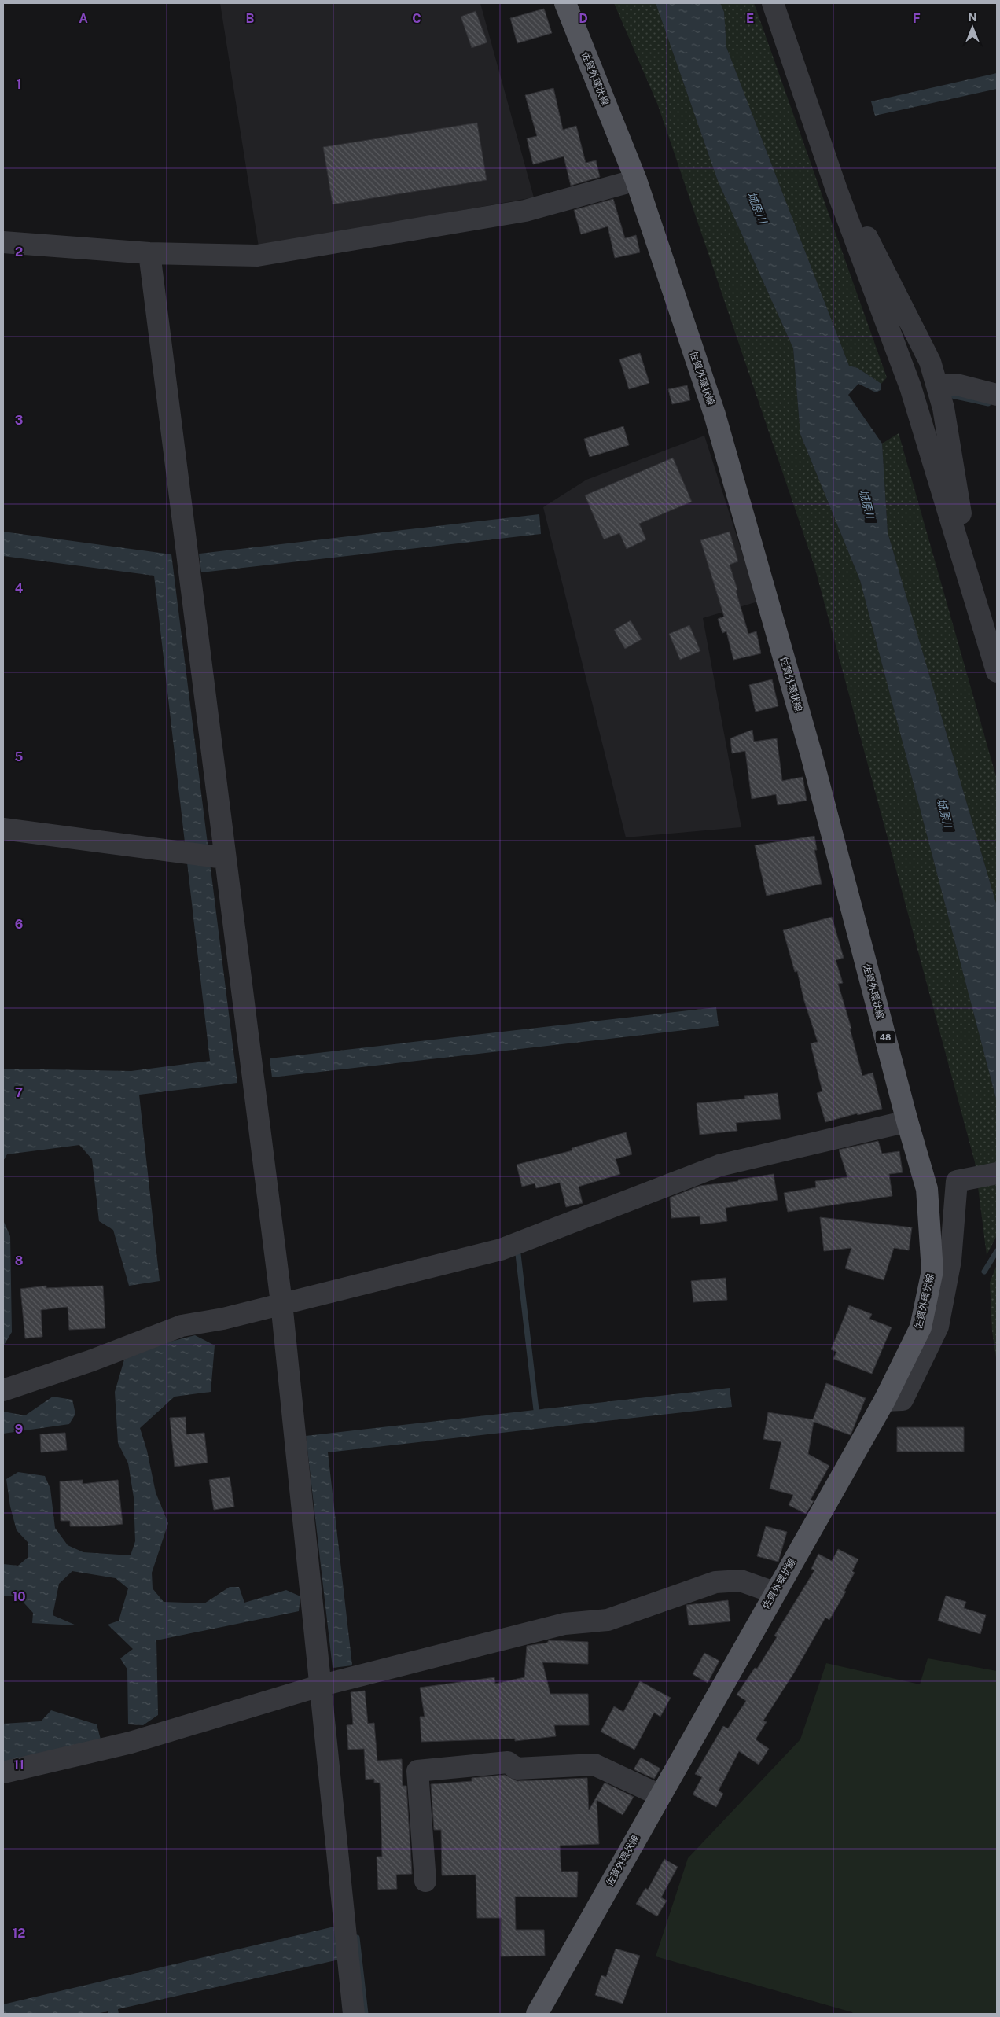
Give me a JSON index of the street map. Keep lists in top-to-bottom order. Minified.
{"streets":{"main road":["佐賀外環状線","48"]},"water":["城原川"],"north":"top","grid":{"columns":["A","B","C","D","E","F"],"rows":["1","2","3","4","5","6","7","8","9","10","11","12"]}}
